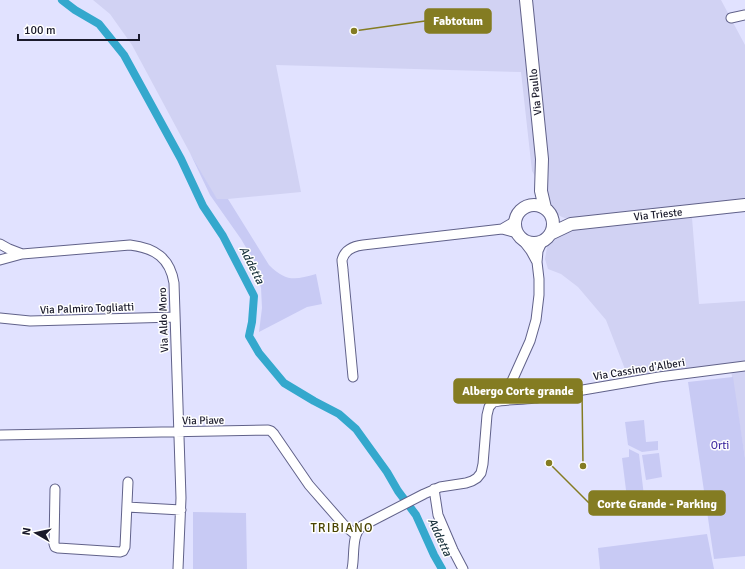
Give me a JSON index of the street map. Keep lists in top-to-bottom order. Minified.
{"streets":{"street":["Via Paullo","Via Trieste","Via Palmiro Togliatti","Via Aldo Moro","Via Cassino d'Alberi","Via Piave"]},"crossings":[["Via Paullo","Via Trieste"],["Via Paullo","Via Cassino d'Alberi"],["Via Palmiro Togliatti","Via Aldo Moro"],["Via Aldo Moro","Via Piave"]],"districts":["TRIBIANO"],"water":["Addetta"],"parks":["Orti"],"places":["Fabtotum","Corte Grande - Parking","Albergo Corte grande"],"scale_bar":"100 m","north":"left"}
